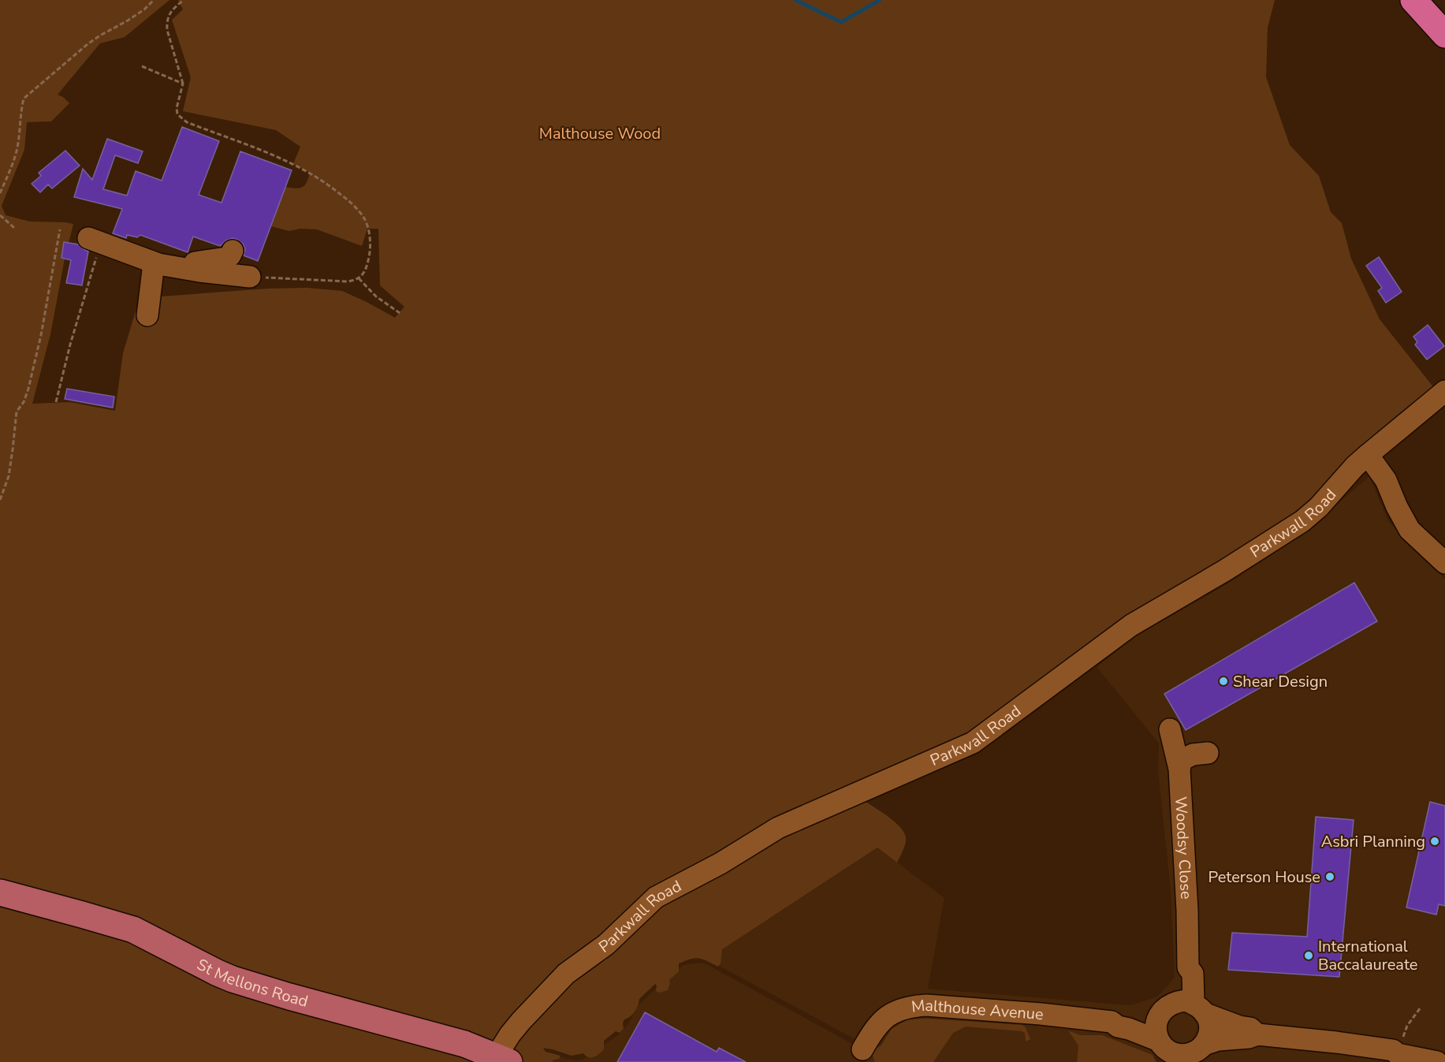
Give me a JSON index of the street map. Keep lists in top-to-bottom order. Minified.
{"streets":{"main road":["St Mellons Road"],"street":["Parkwall Road","Woodsy Close","Malthouse Avenue"]},"crossings":[["Parkwall Road","St Mellons Road"],["Woodsy Close","Malthouse Avenue"]],"parks":["Malthouse Wood"],"places":["Shear Design","Asbri Planning","Peterson House","International Baccalaureate"]}
